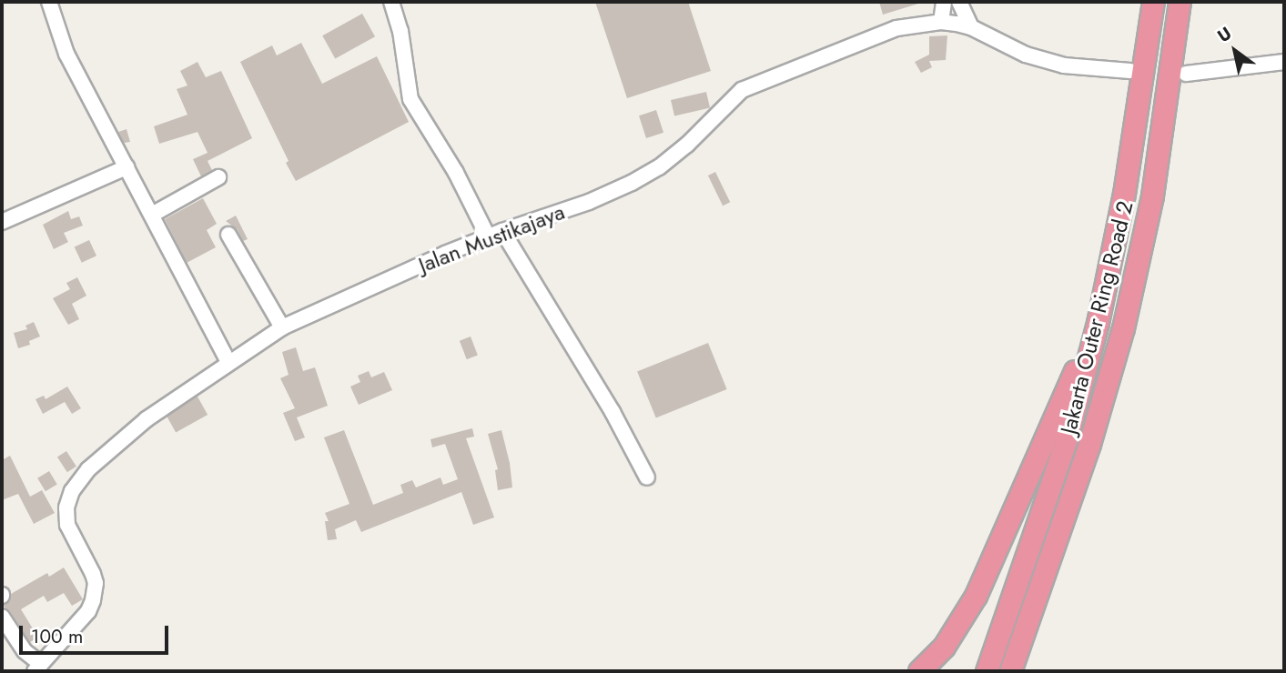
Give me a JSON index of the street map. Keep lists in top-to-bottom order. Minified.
{"streets":{"highway":["Jakarta Outer Ring Road 2"],"street":["Jalan Mustikajaya"]},"scale_bar":"100 m","north":"top left"}
